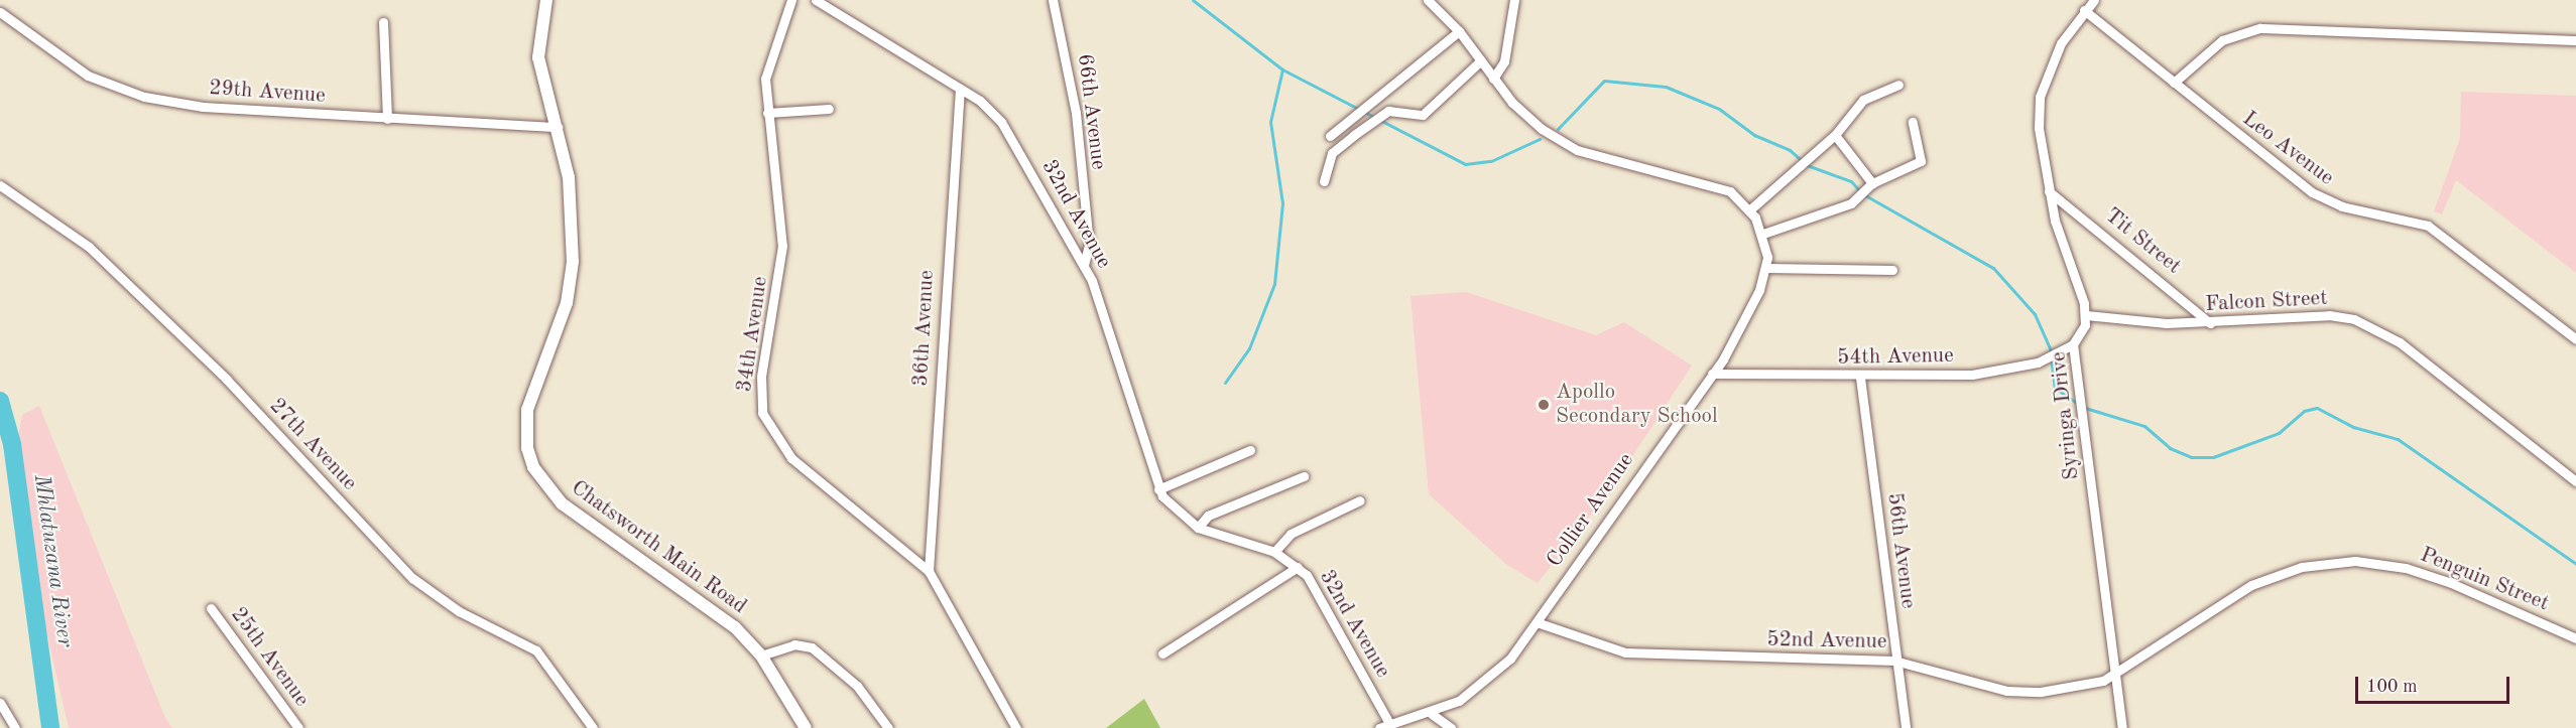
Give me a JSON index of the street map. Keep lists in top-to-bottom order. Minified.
{"streets":{"street":["29th Avenue","66th Avenue","Leo Avenue","32nd Avenue","Tit Street","Falcon Street","36th Avenue","34th Avenue","54th Avenue","Syringa Drive","27th Avenue","Collier Avenue","Chatsworth Main Road","56th Avenue","Penguin Street","52nd Avenue","25th Avenue"]},"crossings":[["29th Avenue","Chatsworth Main Road"],["66th Avenue","32nd Avenue"],["32nd Avenue","36th Avenue"],["32nd Avenue","Collier Avenue"],["Tit Street","Falcon Street"],["Falcon Street","Syringa Drive"],["36th Avenue","34th Avenue"],["54th Avenue","Syringa Drive"],["54th Avenue","Collier Avenue"],["54th Avenue","56th Avenue"],["Syringa Drive","Penguin Street"],["Syringa Drive","52nd Avenue"],["Collier Avenue","52nd Avenue"],["56th Avenue","52nd Avenue"],["Penguin Street","52nd Avenue"]],"water":["Mhlatuzana River"],"places":["Apollo Secondary School"],"scale_bar":"100 m"}
